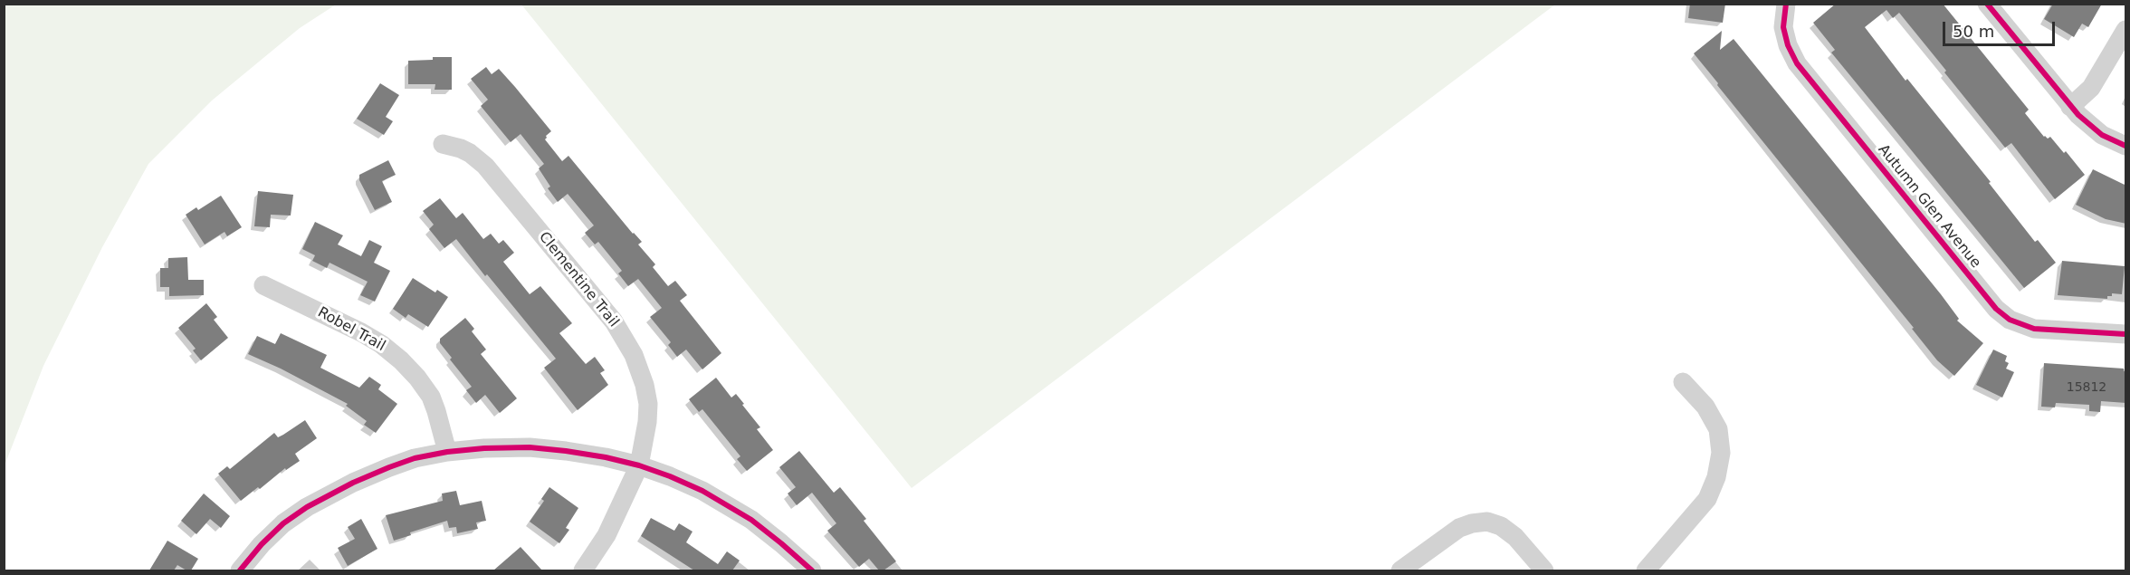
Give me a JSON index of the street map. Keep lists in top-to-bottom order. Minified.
{"streets":{"street":["Autumn Glen Avenue","Clementine Trail","Robel Trail"]},"house_numbers":["15812"],"scale_bar":"50 m"}
